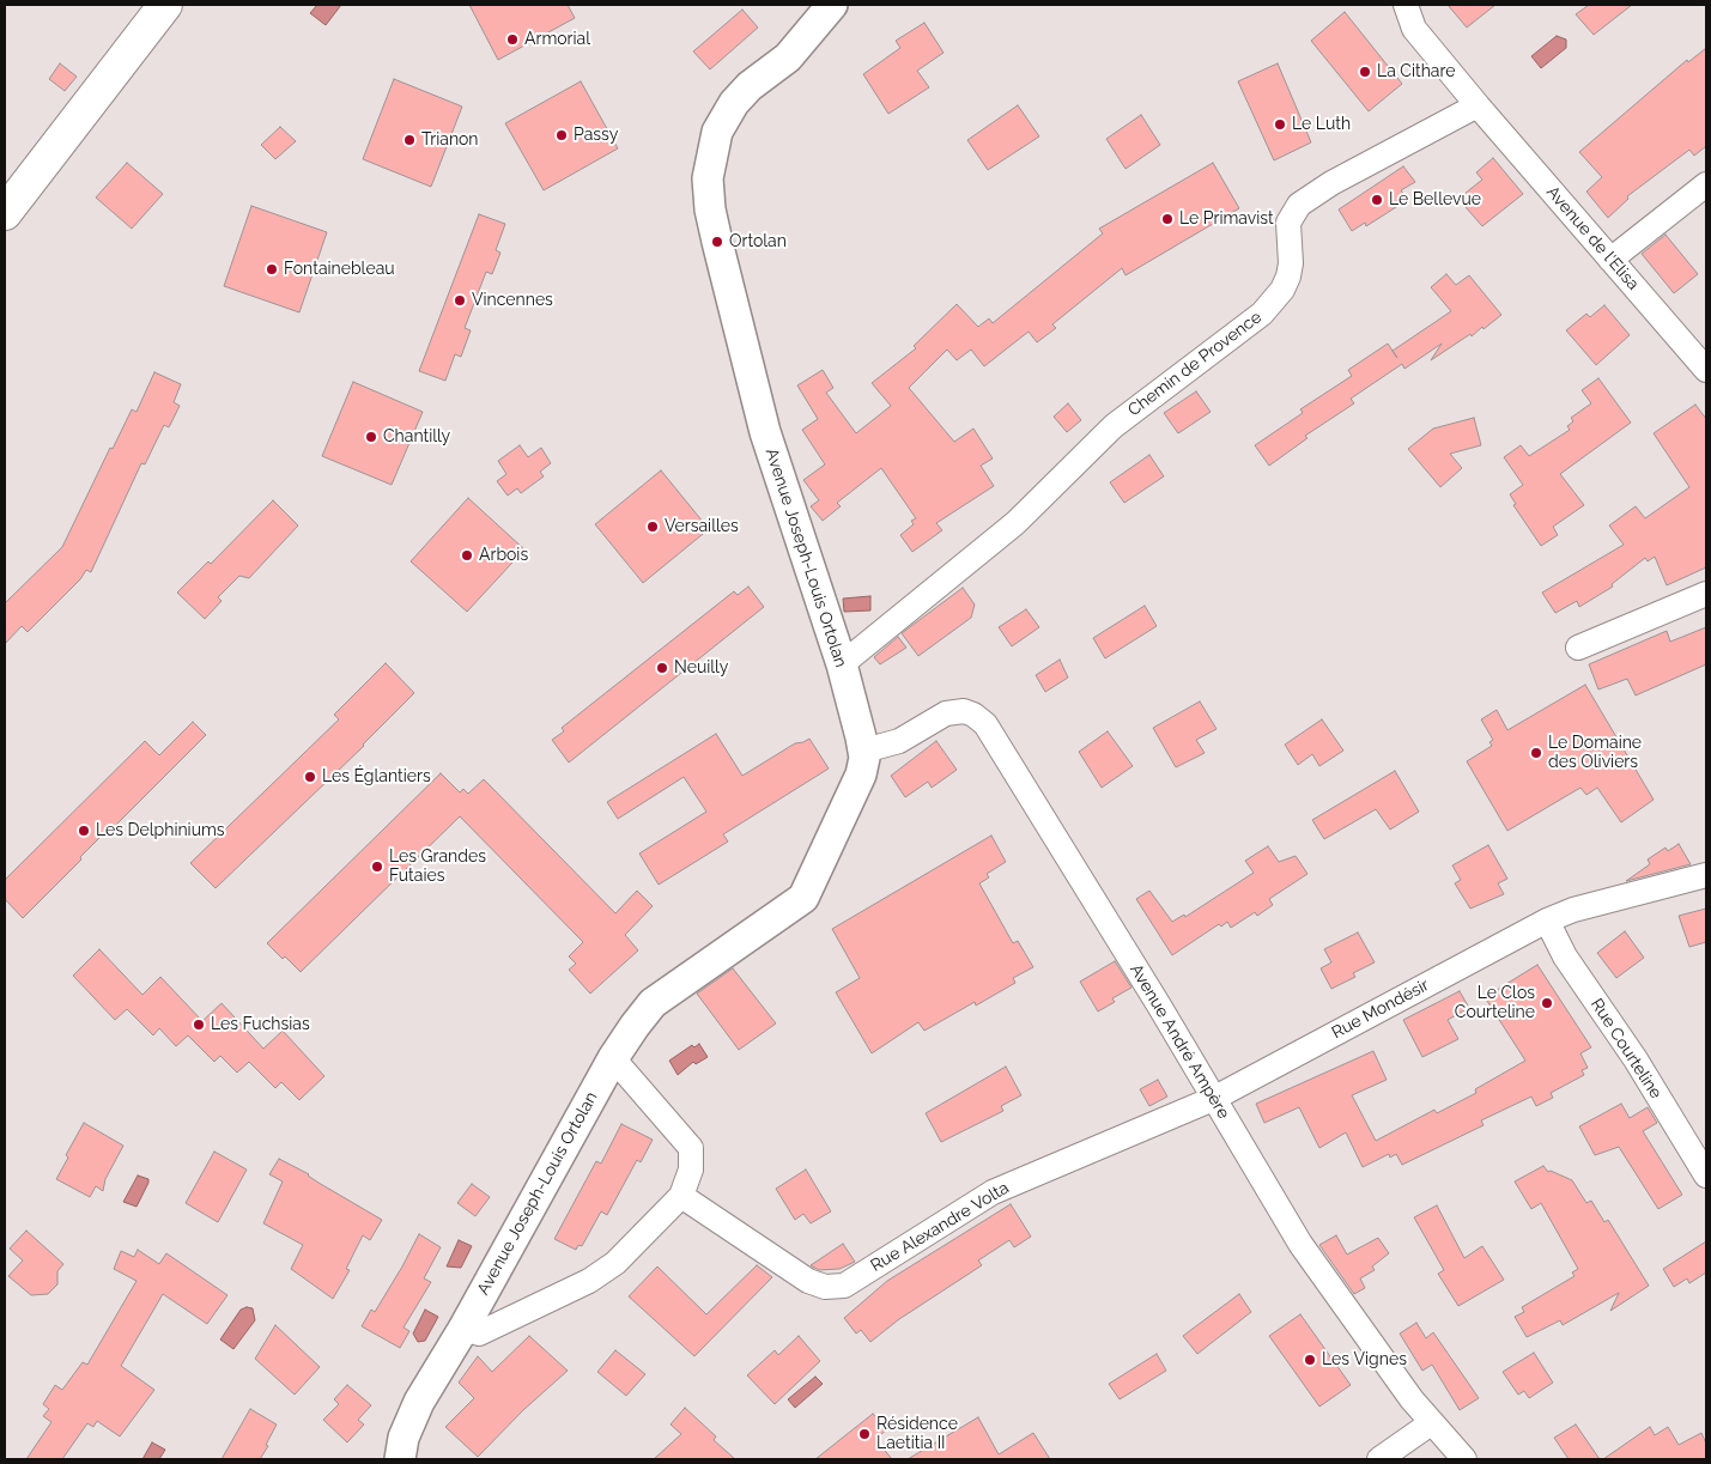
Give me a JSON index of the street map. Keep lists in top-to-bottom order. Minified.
{"streets":{"street":["Avenue de l'Elisa","Chemin de Provence","Avenue Joseph-Louis Ortolan","Rue Mondésir","Avenue André Ampère","Rue Courteline","Rue Alexandre Volta"]},"crossings":[["Avenue de l'Elisa","Chemin de Provence"],["Chemin de Provence","Avenue Joseph-Louis Ortolan"],["Avenue Joseph-Louis Ortolan","Avenue André Ampère"],["Rue Mondésir","Avenue André Ampère"],["Rue Mondésir","Rue Courteline"],["Rue Mondésir","Rue Alexandre Volta"],["Avenue André Ampère","Rue Alexandre Volta"]],"places":["Armorial","La Cithare","Le Luth","Passy","Trianon","Le Bellevue","Le Primavist","Ortolan","Fontainebleau","Vincennes","Chantilly","Versailles","Arbois","Neuilly","Le Domaine des Oliviers","Les Églantiers","Les Delphiniums","Les Grandes Futaies","Le Clos Courteline","Les Fuchsias","Les Vignes","Résidence Laetitia II"]}
